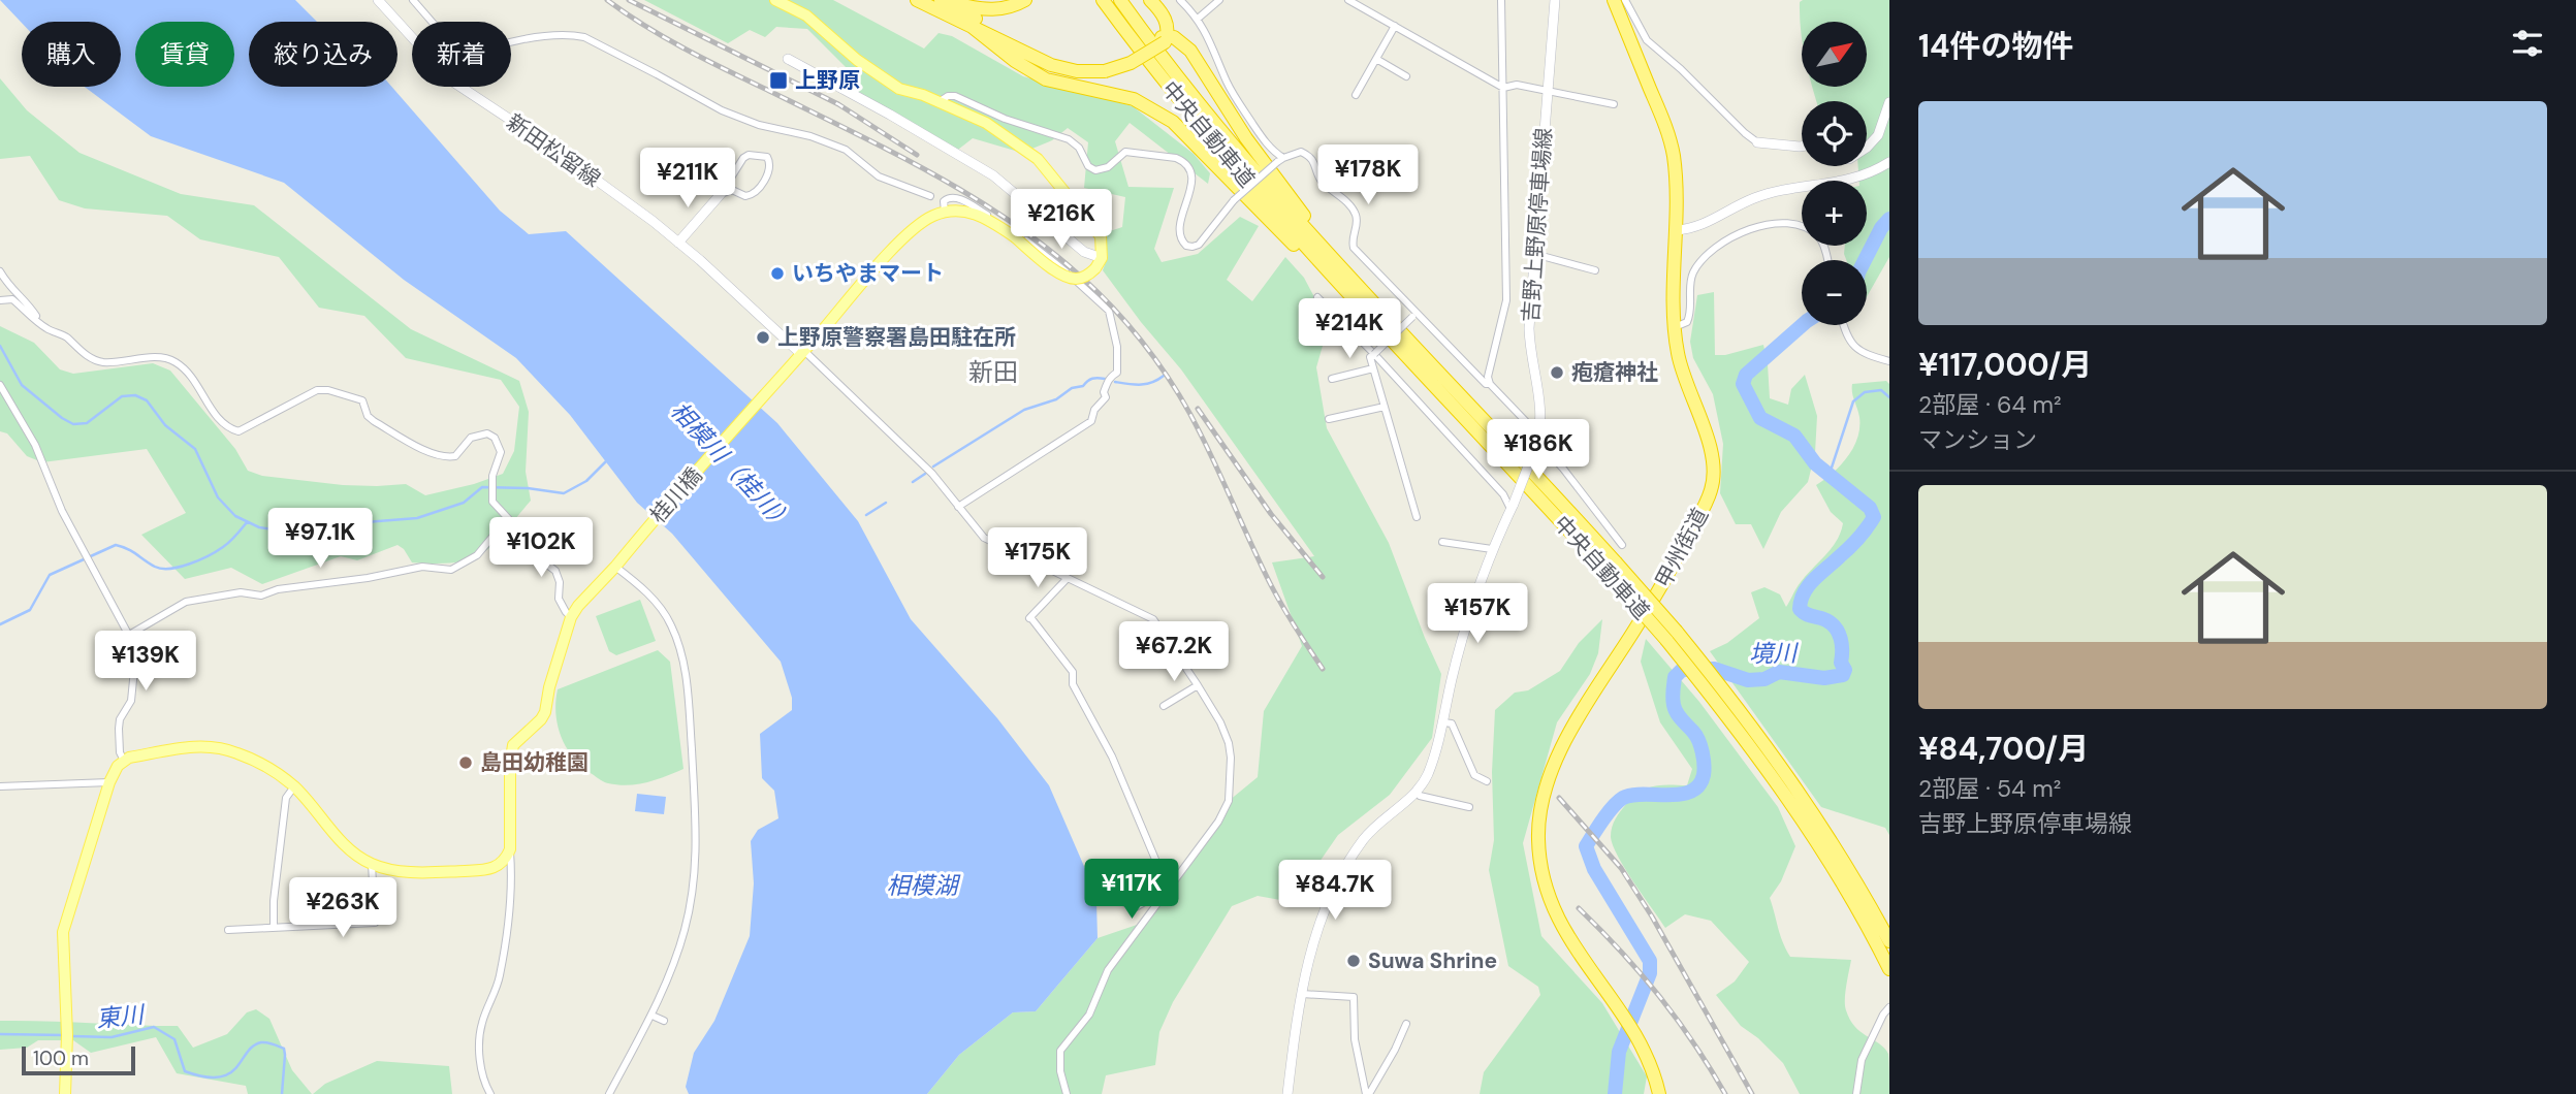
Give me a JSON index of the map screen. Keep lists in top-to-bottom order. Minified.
{"streets":{"highway":["中央自動車道","甲州街道"],"main road":["新田松留線","吉野上野原停車場線","桂川橋"]},"crossings":[["新田松留線","桂川橋"]],"districts":["新田"],"water":["相模川（桂川）","境川","相模湖","東川"],"places":{"transit":["上野原"],"other":["いちやまマート","上野原警察署島田駐在所","疱瘡神社","島田幼稚園","Suwa Shrine"]},"scale_bar":"100 m","north":"top right","page":{"heading":"14件の物件","map_buttons":["+","−"],"chip":["購入","賃貸","絞り込み","新着"],"list":[{"name":"¥117,000/月","note":"2部屋 · 64 m² · マンション"},{"name":"¥84,700/月","note":"2部屋 · 54 m² · 吉野上野原停車場線"}],"price":["¥178K","¥211K","¥216K","¥214K","¥186K","¥97.1K","¥102K","¥175K","¥157K","¥67.2K","¥139K","¥117K","¥84.7K","¥263K"],"scale":"100 m"}}
